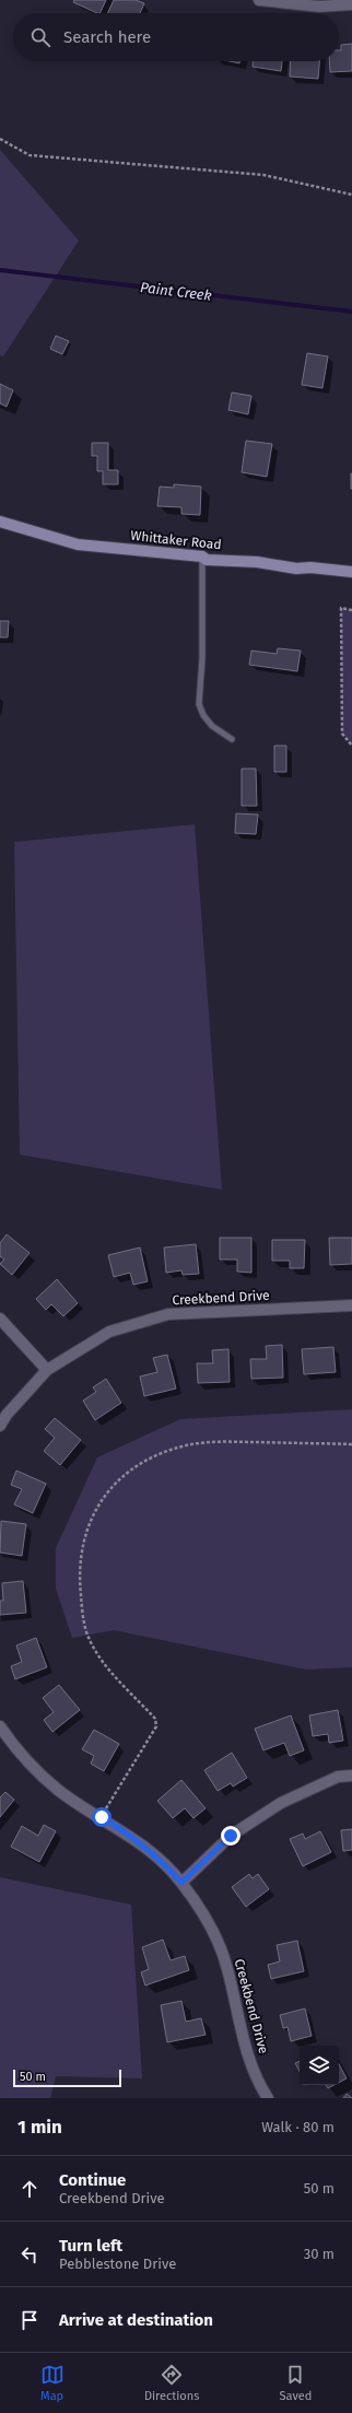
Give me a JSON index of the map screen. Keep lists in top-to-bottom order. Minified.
{"streets":{"main road":["Whittaker Road"],"street":["Creekbend Drive"]},"water":["Paint Creek"],"scale_bar":"50 m","page":{"search":"Search here","scale":"50 m","heading":["1 min","Walk · 80 m"],"list":[["Continue","Creekbend Drive","50 m"],["Turn left","Pebblestone Drive","30 m"],"Arrive at destination"],"nav":["Map","Directions","Saved"]}}
